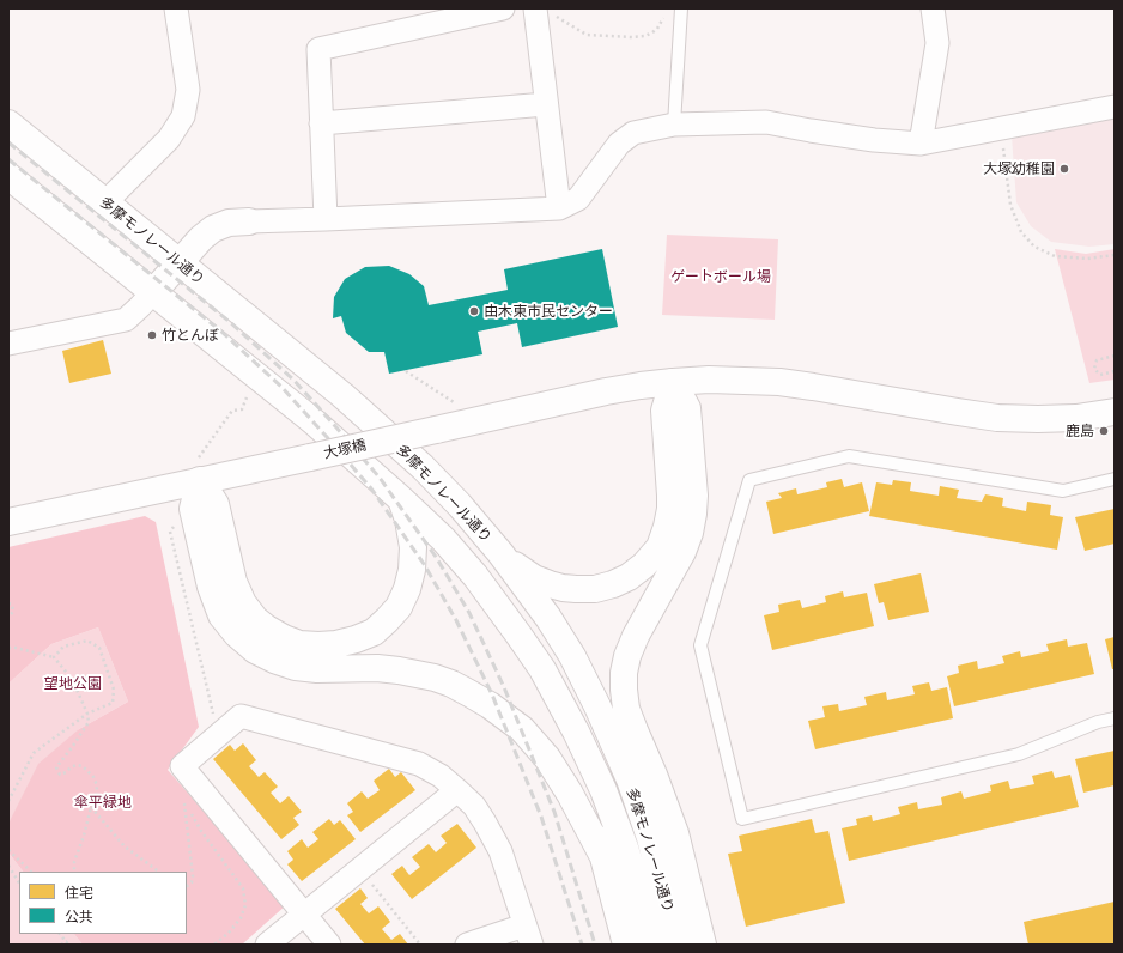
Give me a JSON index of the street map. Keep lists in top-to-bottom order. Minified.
{"streets":{"main road":["多摩モノレール通り","大塚橋"]},"parks":["ゲートボール場","望地公園","傘平緑地"],"places":["大塚幼稚園","由木東市民センター","竹とんぼ","鹿島"],"legend":["住宅","公共"]}
